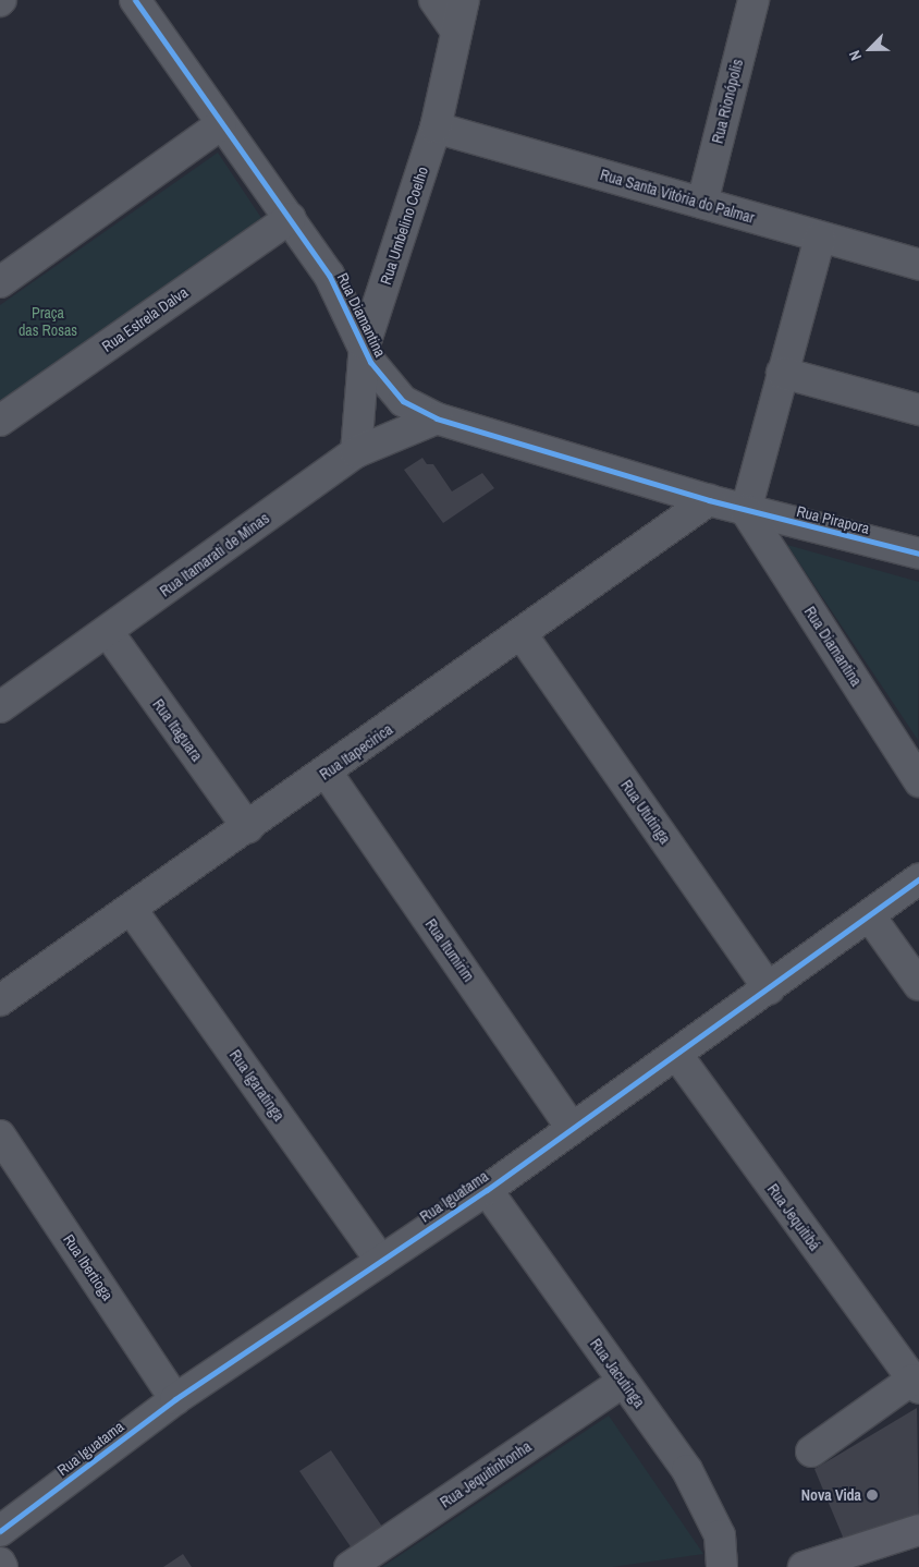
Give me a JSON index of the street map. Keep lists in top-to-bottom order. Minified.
{"streets":{"street":["Rua Rionópolis","Rua Santa Vitória do Palmar","Rua Umbelino Coelho","Rua Diamantina","Rua Estrela Dalva","Rua Pirapora","Rua Itamarati de Minas","Rua Itaguara","Rua Itapecirica","Rua Ututinga","Rua Itumirim","Rua Igaratinga","Rua Iguatama","Rua Jequitibá","Rua Ibertioga","Rua Jacutinga","Rua Jequitinhonha"]},"crossings":[["Rua Rionópolis","Rua Santa Vitória do Palmar"],["Rua Santa Vitória do Palmar","Rua Umbelino Coelho"],["Rua Umbelino Coelho","Rua Diamantina"],["Rua Umbelino Coelho","Rua Itamarati de Minas"],["Rua Diamantina","Rua Estrela Dalva"],["Rua Diamantina","Rua Pirapora"],["Rua Diamantina","Rua Itamarati de Minas"],["Rua Diamantina","Rua Itapecirica"],["Rua Pirapora","Rua Itapecirica"],["Rua Itamarati de Minas","Rua Itaguara"],["Rua Itaguara","Rua Itapecirica"],["Rua Itapecirica","Rua Ututinga"],["Rua Itapecirica","Rua Itumirim"],["Rua Itapecirica","Rua Igaratinga"],["Rua Ututinga","Rua Iguatama"],["Rua Itumirim","Rua Iguatama"],["Rua Igaratinga","Rua Iguatama"],["Rua Iguatama","Rua Jequitibá"],["Rua Iguatama","Rua Ibertioga"],["Rua Iguatama","Rua Jacutinga"],["Rua Jacutinga","Rua Jequitinhonha"]],"parks":["Praça das Rosas"],"places":["Nova Vida"],"north":"bottom left"}
